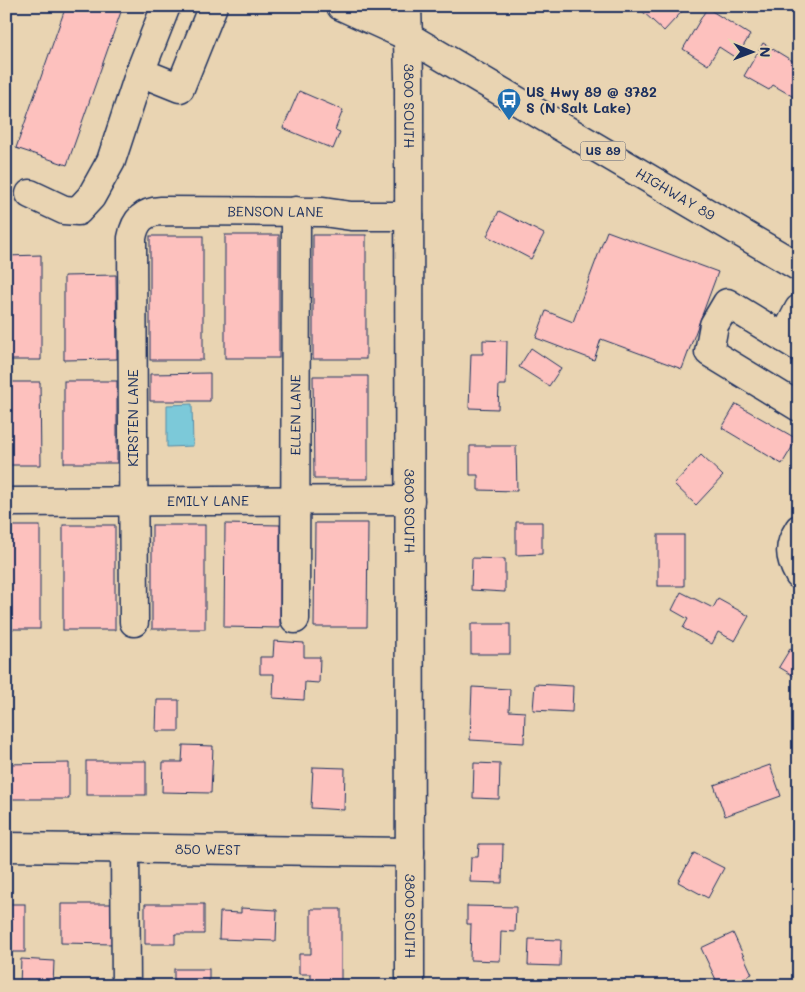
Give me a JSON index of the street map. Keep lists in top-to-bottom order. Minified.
{"streets":{"street":["3800 SOUTH","US 89","HIGHWAY 89","BENSON LANE","ELLEN LANE","KIRSTEN LANE","EMILY LANE","850 WEST"]},"crossings":[["3800 SOUTH","HIGHWAY 89"],["3800 SOUTH","BENSON LANE"],["3800 SOUTH","EMILY LANE"],["3800 SOUTH","850 WEST"],["BENSON LANE","ELLEN LANE"],["BENSON LANE","KIRSTEN LANE"],["ELLEN LANE","EMILY LANE"],["KIRSTEN LANE","EMILY LANE"]],"places":{"bus stop":["US Hwy 89 @ 3782 S (N Salt Lake)"]},"north":"right"}
